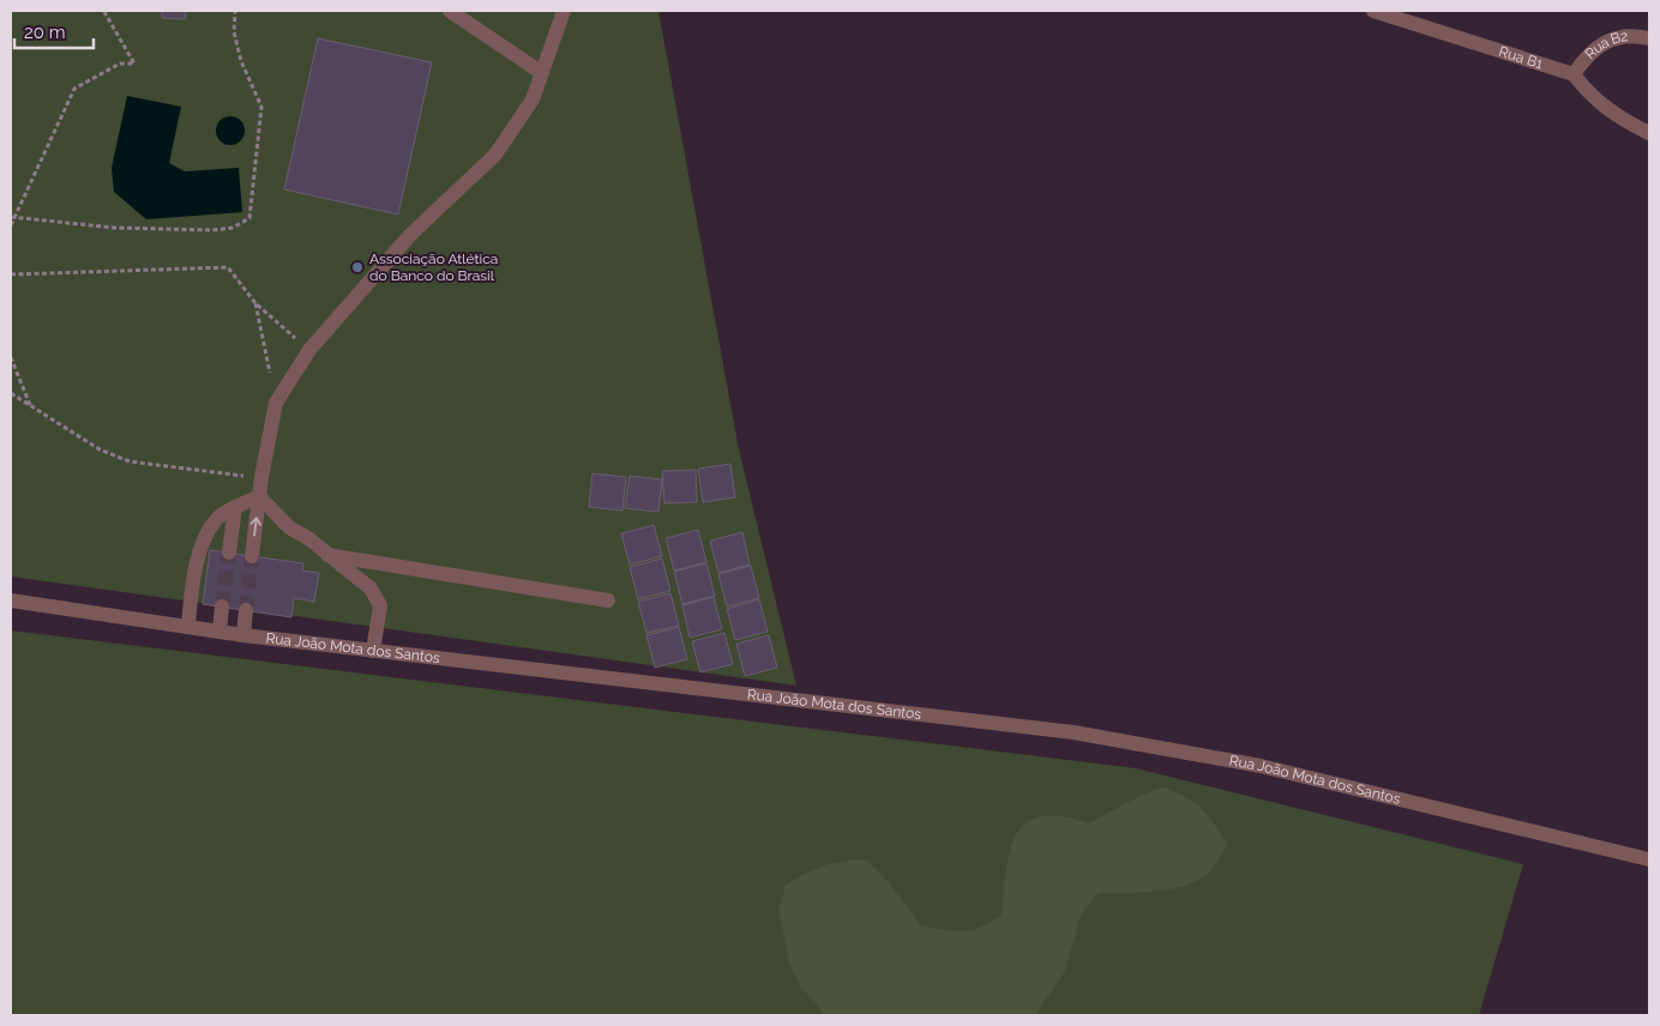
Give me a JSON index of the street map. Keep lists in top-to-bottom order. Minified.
{"streets":{"street":["Rua B2","Rua B1","Rua João Mota dos Santos"]},"crossings":[["Rua B2","Rua B1"]],"places":["Associação Atlética do Banco do Brasil"],"scale_bar":"20 m"}
